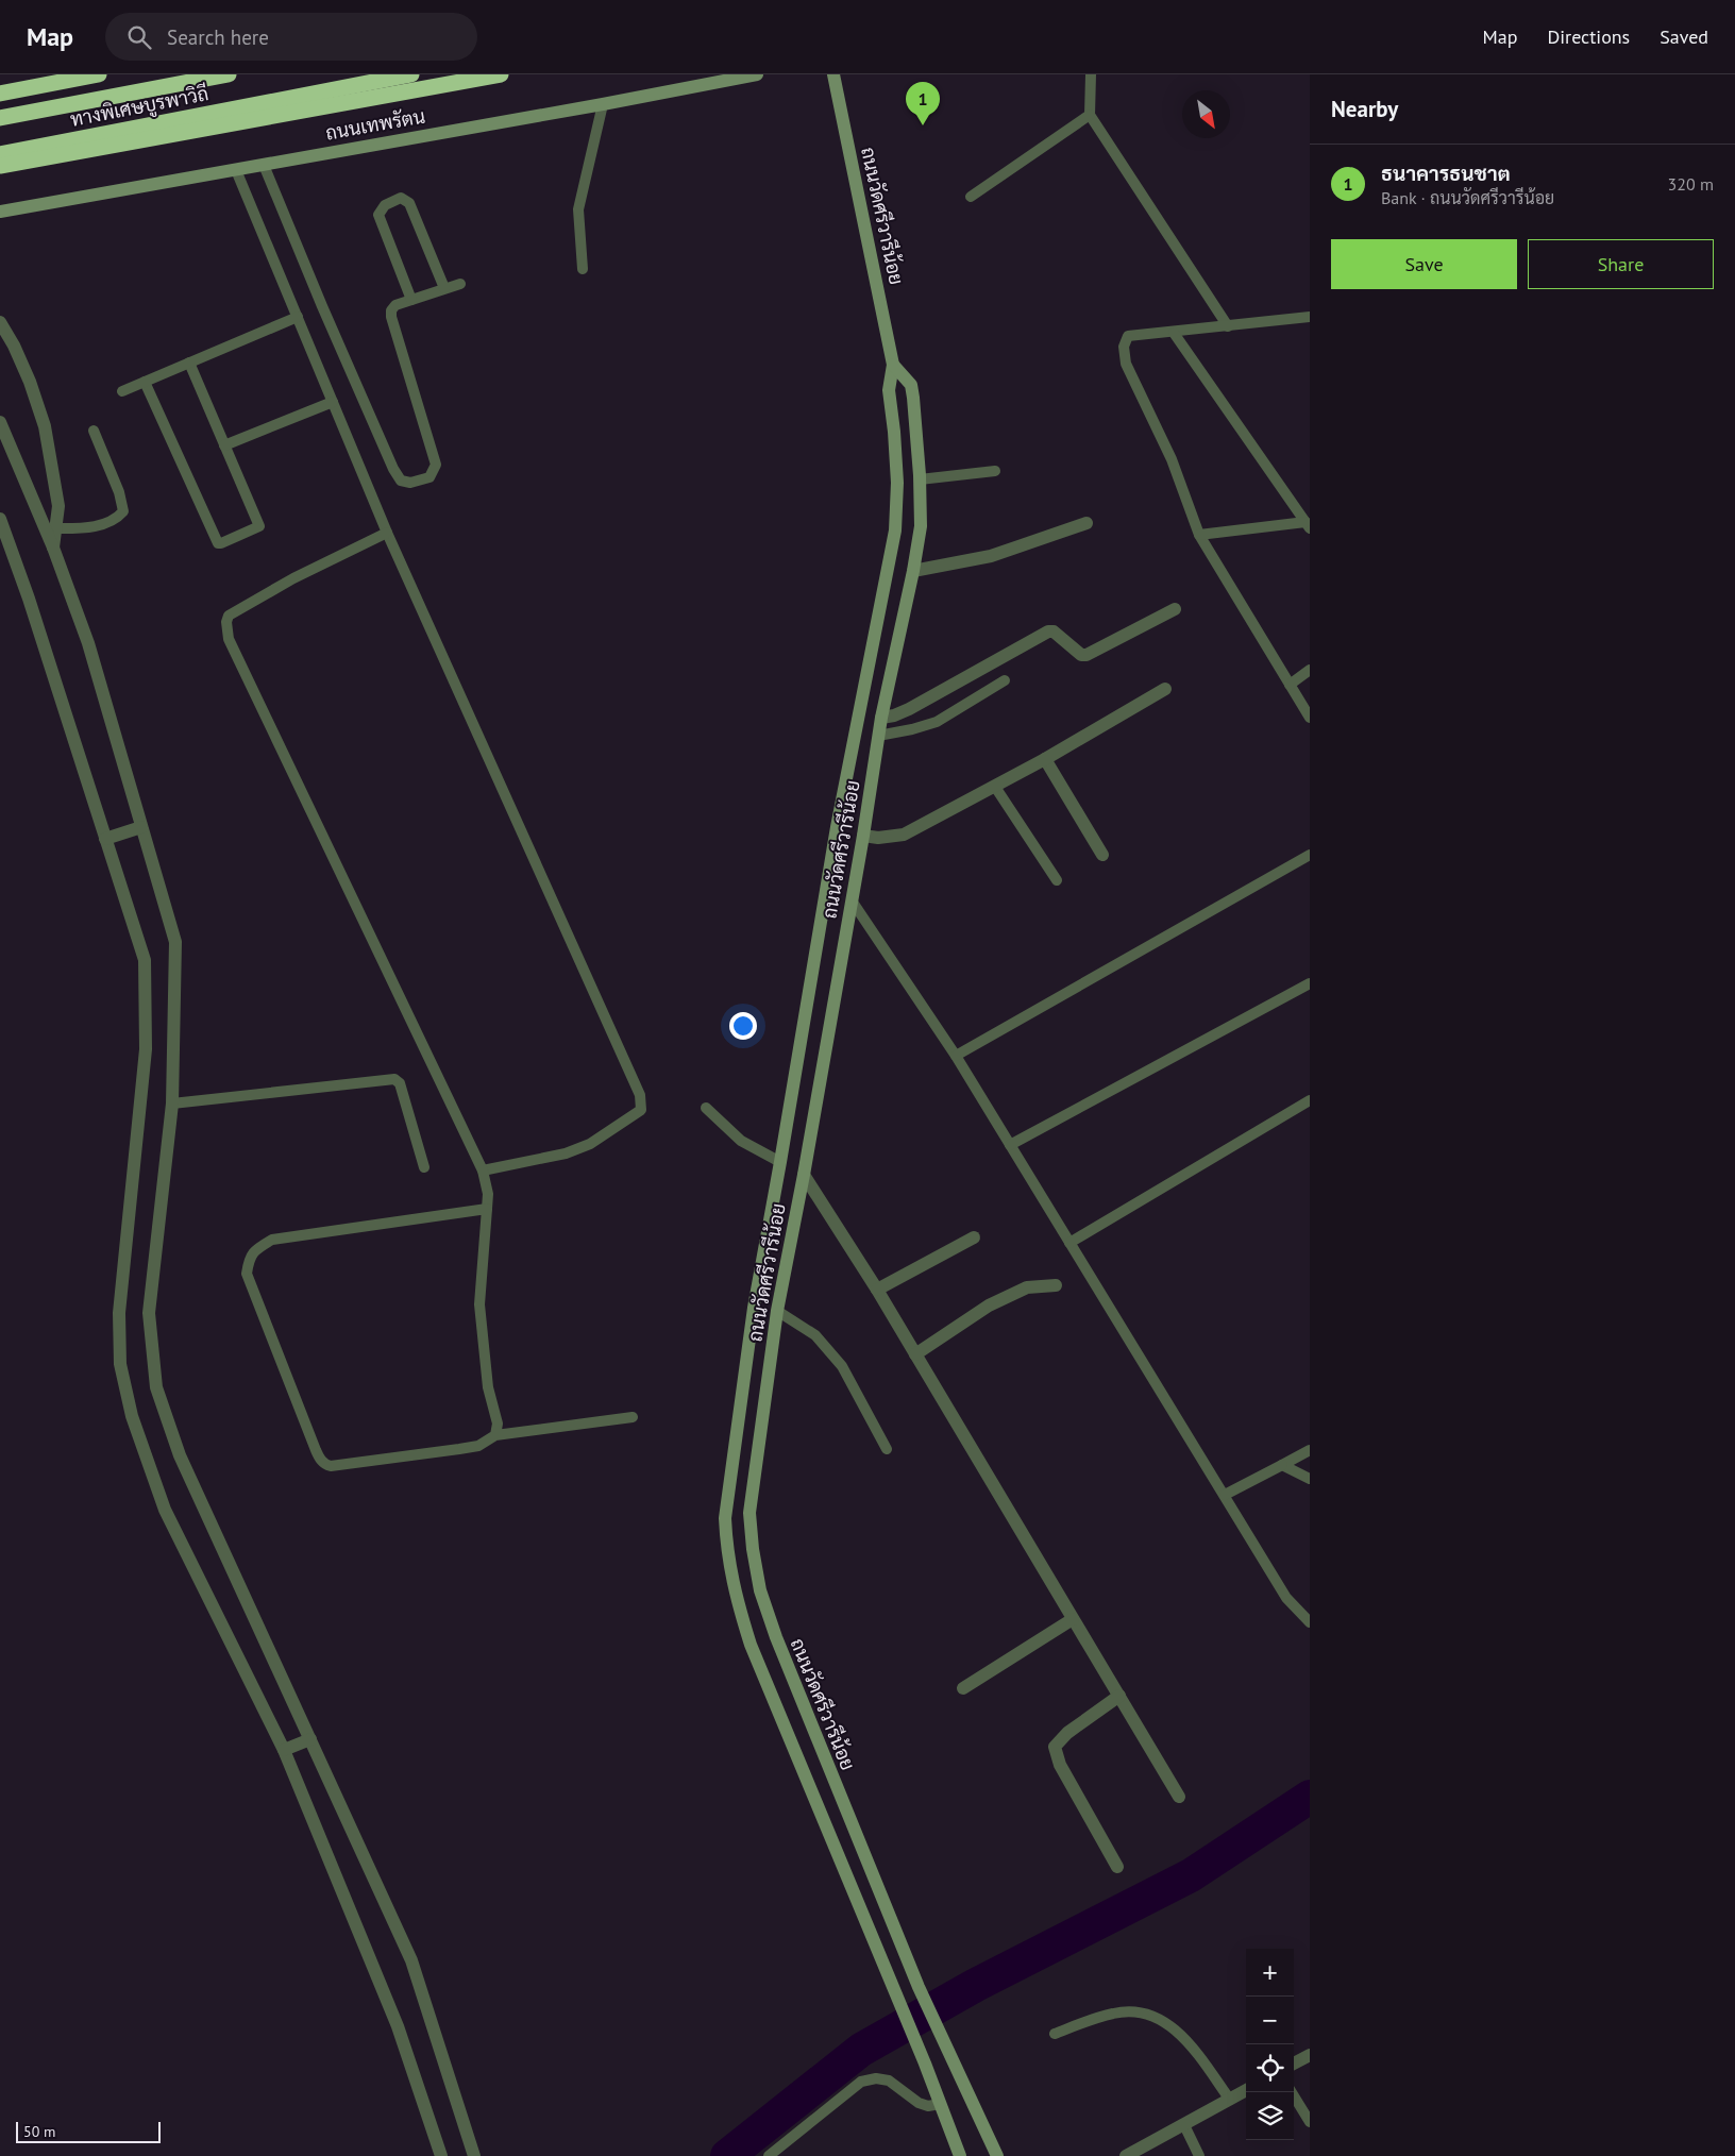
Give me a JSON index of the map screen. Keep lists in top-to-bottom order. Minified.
{"streets":{"highway":["ทางพิเศษบูรพาวิถี","ถนนเทพรัตน"],"main road":["ถนนวัดศรีวารีน้อย"]},"scale_bar":"50 m","north":"bottom right","page":{"header":"Map","search":"Search here","nav":["Map","Directions","Saved"],"heading":"Nearby","pins":"1","list":[{"mark":"1","name":"ธนาคารธนชาต","note":"Bank · ถนนวัดศรีวารีน้อย","value":"320 m"}],"buttons":["Save","Share"],"map_buttons":["+","−"],"scale":"50 m"}}
